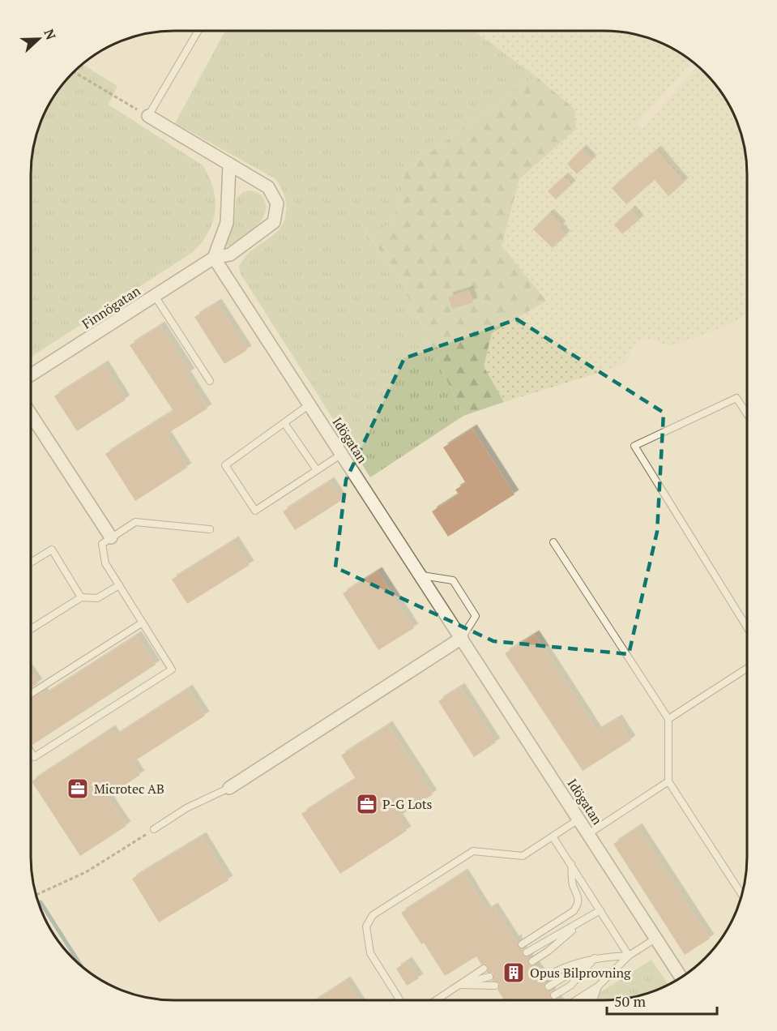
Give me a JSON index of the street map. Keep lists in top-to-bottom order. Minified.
{"streets":{"street":["Finnögatan","Idögatan"]},"crossings":[["Finnögatan","Idögatan"]],"places":{"office":["Microtec AB","P-G Lots"],"building":["Opus Bilprovning"]},"scale_bar":"50 m","north":"right"}
